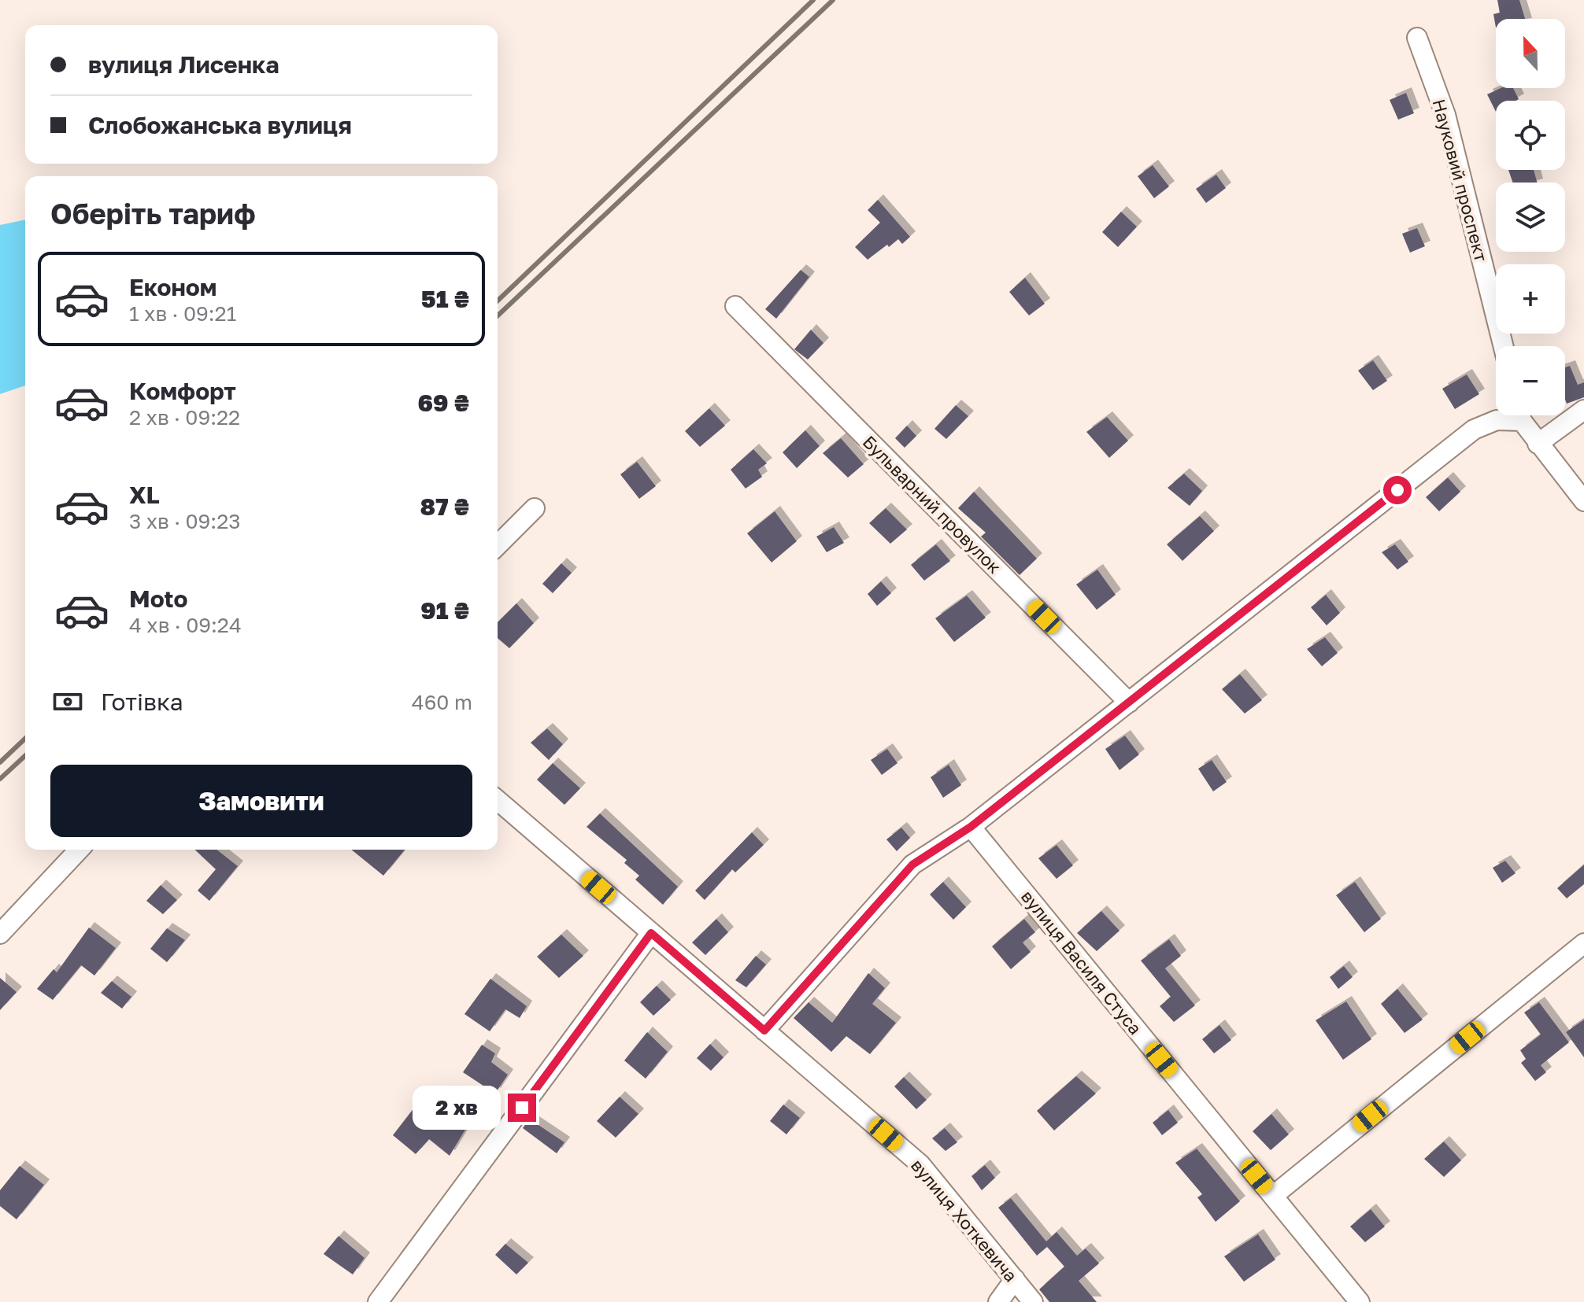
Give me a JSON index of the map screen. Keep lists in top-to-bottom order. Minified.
{"streets":{"street":["Науковий проспект","Бульварний провулок","вулиця Василя Стуса","вулиця Хоткевича"]},"north":"top","page":{"map_buttons":["+","−"],"banner":["вулиця Лисенка","Слобожанська вулиця"],"heading":"Оберіть тариф","list":[{"name":"Економ","note":"1 хв · 09:21","value":"51 ₴"},{"name":"Комфорт","note":"2 хв · 09:22","value":"69 ₴"},{"name":"XL","note":"3 хв · 09:23","value":"87 ₴"},{"name":"Moto","note":"4 хв · 09:24","value":"91 ₴"}],"pay":["Готівка","460 m"],"buttons":"Замовити","bubble":"2 хв"}}
